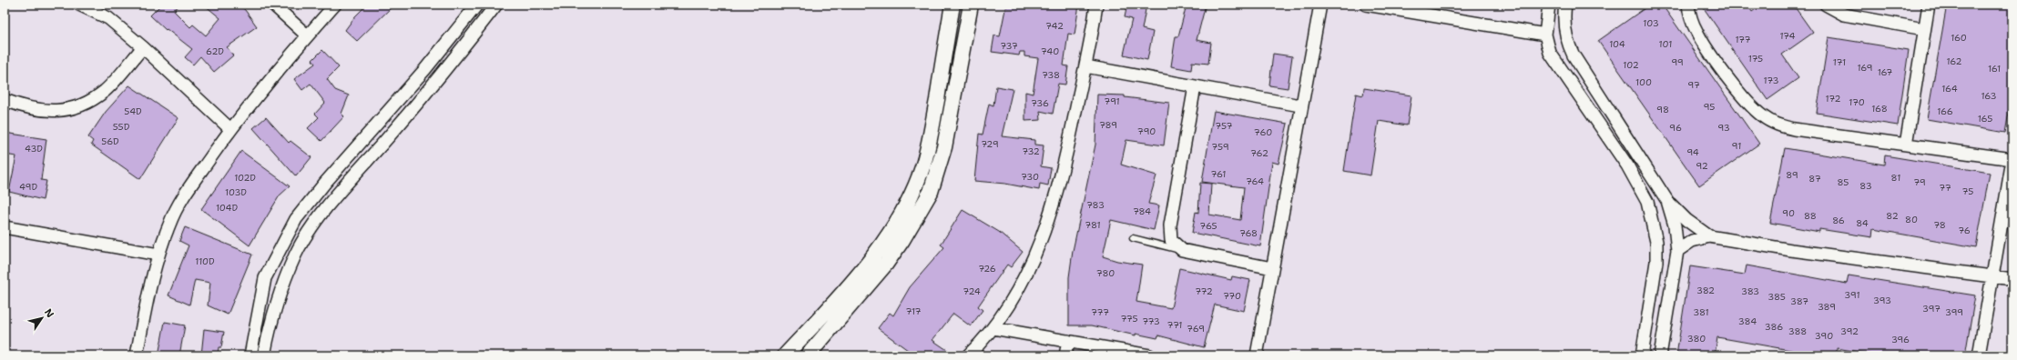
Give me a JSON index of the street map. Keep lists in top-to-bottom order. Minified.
{"house_numbers":["103","742","174","160","177","104","101","737","62D","740","175","162","99","171","102","169","161","167","738","173","100","97","164","163","172","791","170","736","95","168","98","54D","166","165","789","757","55D","96","93","790","760","56D","729","91","759","43D","732","94","762","92","761","89","730","102D","81","87","764","85","79","83","49D","77","75","103D","783","104D","784","90","88","82","80","86","84","781","78","765","76","768","110D","726","780","382","724","772","383","391","770","385","393","387","389","397","717","777","381","399","775","773","384","771","386","769","388","392","390","380","396"],"north":"top right"}
